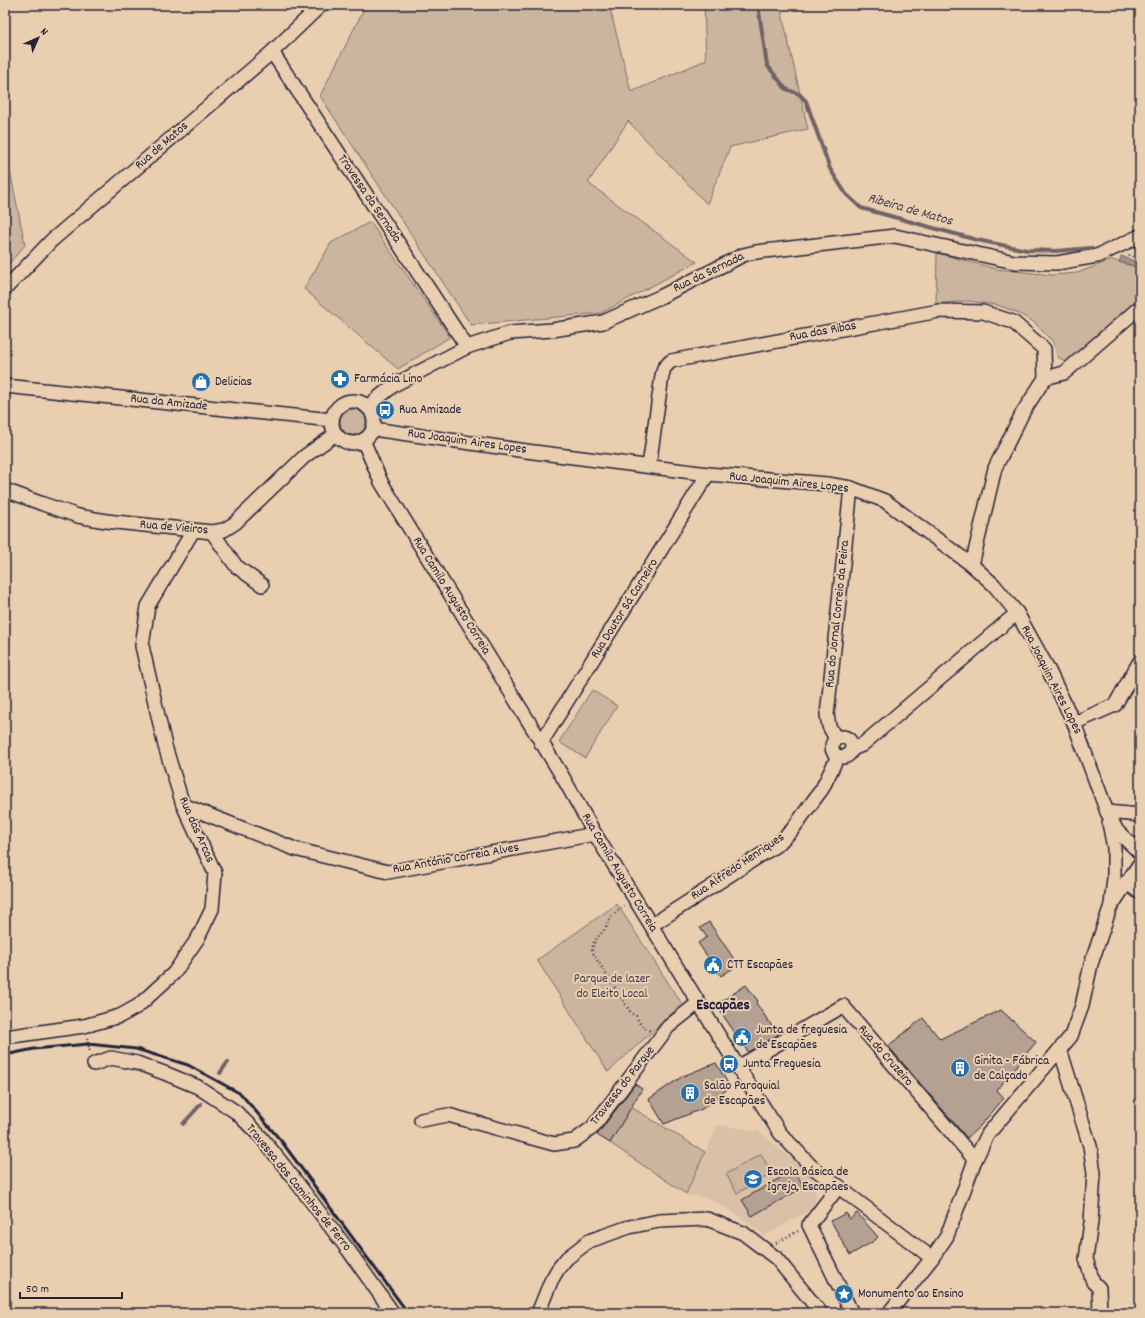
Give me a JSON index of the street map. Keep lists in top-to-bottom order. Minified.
{"streets":{"street":["Rua de Matos","Travessa da Sernada","Rua da Sernada","Rua das Ribas","Rua da Amizade","Rua Joaquim Aires Lopes","Rua de Vieiros","Rua Camilo Augusto Correia","Rua Doutor Sá Carneiro","Rua do Jornal Correio da Feira","Rua das Arcas","Rua António Correia Alves","Rua Alfredo Henriques","Rua do Cruzeiro","Travessa do Parque","Travessa dos Caminhos de Ferro"]},"crossings":[["Rua de Matos","Travessa da Sernada"],["Travessa da Sernada","Rua da Sernada"],["Rua da Sernada","Rua da Amizade"],["Rua da Sernada","Rua Joaquim Aires Lopes"],["Rua da Sernada","Rua de Vieiros"],["Rua da Sernada","Rua Camilo Augusto Correia"],["Rua das Ribas","Rua Joaquim Aires Lopes"],["Rua da Amizade","Rua Joaquim Aires Lopes"],["Rua da Amizade","Rua de Vieiros"],["Rua da Amizade","Rua Camilo Augusto Correia"],["Rua Joaquim Aires Lopes","Rua de Vieiros"],["Rua Joaquim Aires Lopes","Rua Camilo Augusto Correia"],["Rua Joaquim Aires Lopes","Rua Doutor Sá Carneiro"],["Rua Joaquim Aires Lopes","Rua do Jornal Correio da Feira"],["Rua de Vieiros","Rua Camilo Augusto Correia"],["Rua de Vieiros","Rua das Arcas"],["Rua Camilo Augusto Correia","Rua Doutor Sá Carneiro"],["Rua Camilo Augusto Correia","Rua António Correia Alves"],["Rua Camilo Augusto Correia","Rua Alfredo Henriques"],["Rua Camilo Augusto Correia","Rua do Cruzeiro"],["Rua Camilo Augusto Correia","Travessa do Parque"],["Rua do Jornal Correio da Feira","Rua Alfredo Henriques"],["Rua das Arcas","Rua António Correia Alves"]],"districts":["Escapães"],"water":["Ribeira de Matos"],"parks":["Parque de lazer do Eleito Local"],"places":{"pharmacy":["Farmácia Lino"],"shop":["Delicias"],"bus stop":["Rua Amizade","Junta Freguesia"],"public building":["CTT Escapães","Junta de freguesia de Escapães"],"building":["Ginita - Fábrica de Calçado","Salão Paroquial de Escapães"],"school or university":["Escola Básica de Igreja, Escapães"],"place":["Monumento ao Ensino"]},"scale_bar":"50 m","north":"top right"}
